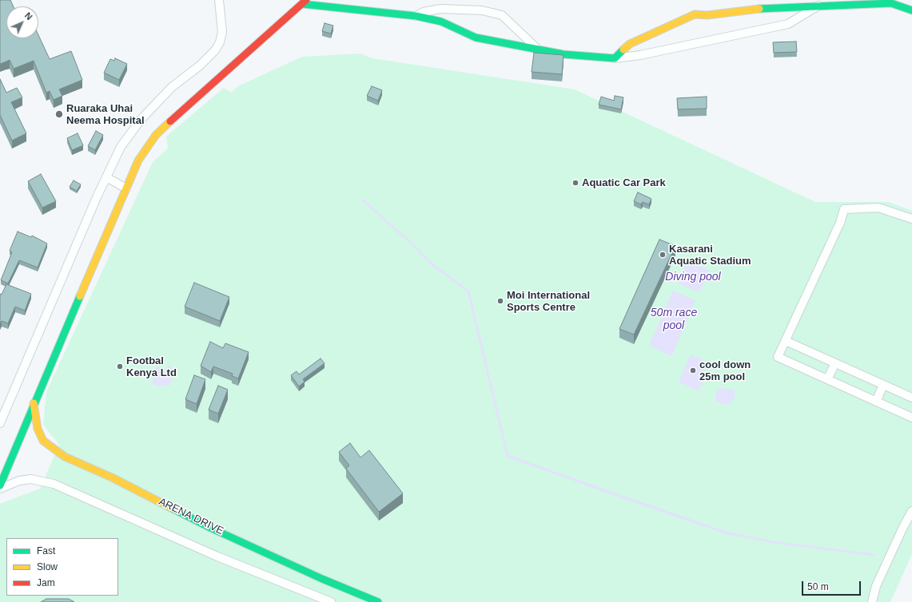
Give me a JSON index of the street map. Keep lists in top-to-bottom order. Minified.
{"streets":{"street":["ARENA DRIVE"]},"water":["Diving pool","50m race pool"],"places":["Ruaraka Uhai Neema Hospital","Aquatic Car Park","Kasarani Aquatic Stadium","Moi International Sports Centre","Footbal Kenya Ltd","cool down 25m pool"],"legend":["Fast","Slow","Jam"],"scale_bar":"50 m","north":"top right"}
